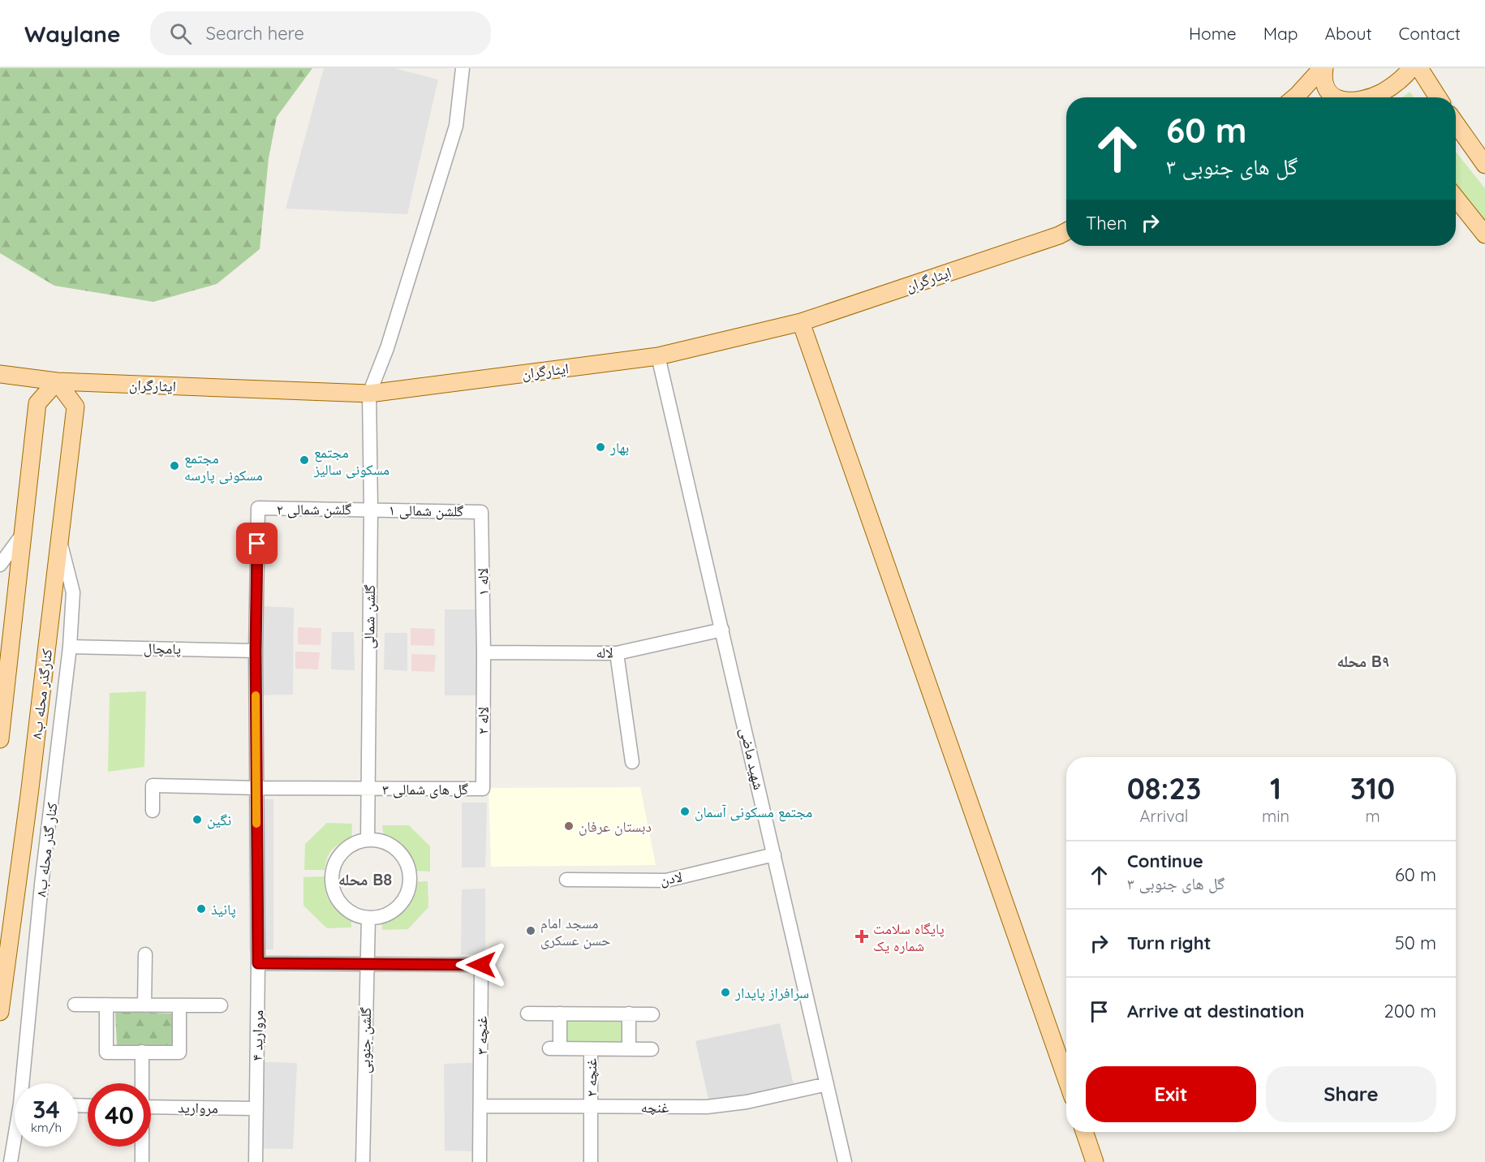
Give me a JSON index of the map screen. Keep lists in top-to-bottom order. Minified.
{"streets":{"main road":["ایثارگران","کنارگذر محله ب۸"],"street":["گلشن شمالی ۲","گلشن شمالی ۱","لاله ۱","گلشن شمالی","پامچال","لاله","لاله ۲","شهید ماضی","گل های شمالی ۳","کنار گذر محله ب۸","لادن","مروارید ۴","غنچه ۳","گلشن جنوبی","غنچه ۲","غنچه","مروارید"]},"crossings":[["ایثارگران","گلشن شمالی"],["ایثارگران","کنارگذر محله ب۸"],["ایثارگران","شهید ماضی"],["گلشن شمالی ۲","گلشن شمالی ۱"],["گلشن شمالی ۲","گلشن شمالی"],["گلشن شمالی ۲","مروارید ۴"],["گلشن شمالی ۱","لاله ۱"],["گلشن شمالی ۱","گلشن شمالی"],["لاله ۱","لاله"],["لاله ۱","لاله ۲"],["گلشن شمالی","گل های شمالی ۳"],["گلشن شمالی","گلشن جنوبی"],["پامچال","کنار گذر محله ب۸"],["پامچال","مروارید ۴"],["لاله","لاله ۲"],["لاله","شهید ماضی"],["کنارگذر محله ب۸","کنار گذر محله ب۸"],["لاله ۲","گل های شمالی ۳"],["شهید ماضی","لادن"],["شهید ماضی","غنچه"],["گل های شمالی ۳","مروارید ۴"],["مروارید ۴","مروارید"],["غنچه ۳","گلشن جنوبی"],["غنچه ۳","غنچه"],["غنچه ۲","غنچه"]],"districts":["محله B۹","محله B8"],"places":{"other":["بهار","مجتمع مسکونی سالیز","مجتمع مسکونی پارسه","مجتمع مسکونی آسمان","نگین","دبستان عرفان","پانیذ","مسجد امام حسن عسکری","سرافراز پایدار"],"health":["پایگاه سلامت شماره یک"]},"page":{"header":"Waylane","search":"Search here","nav":["Home","Map","About","Contact"],"turn":["60 m","گل های جنوبی ۳"],"then":"Then","eta":["08:23","Arrival","1","min","310","m"],"list":[{"name":"Continue","note":"گل های جنوبی ۳","value":"60 m"},{"name":"Turn right","value":"50 m"},{"name":"Arrive at destination","value":"200 m"}],"buttons":["Exit","Share"],"speed":"34 km/h","limit":"40"}}
